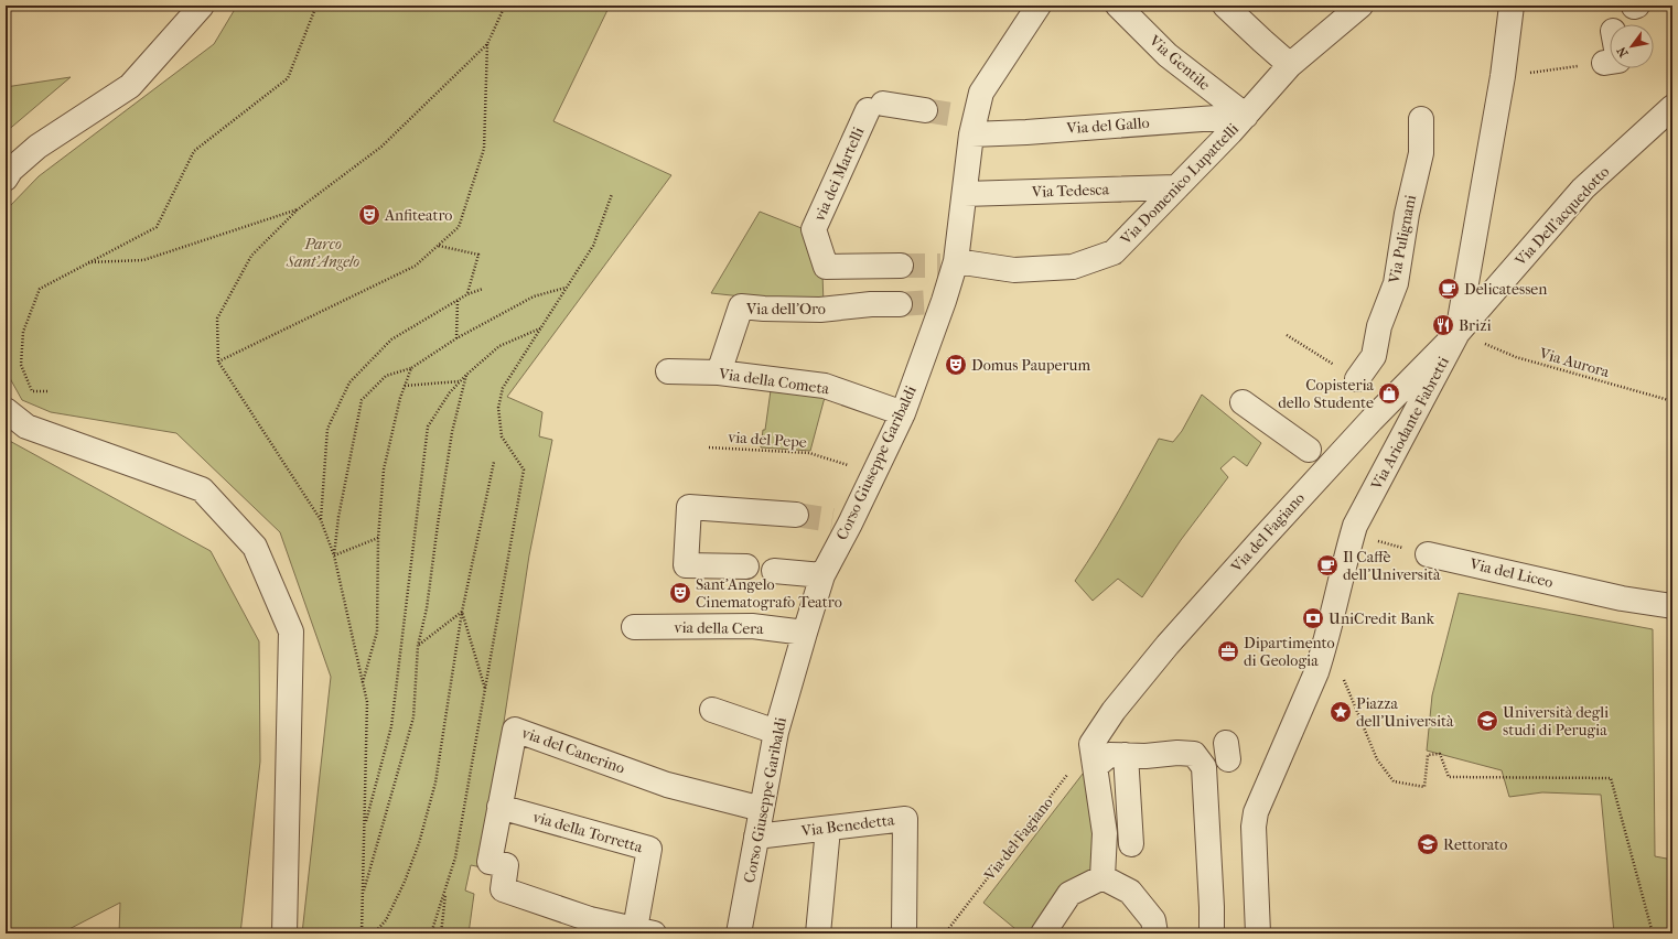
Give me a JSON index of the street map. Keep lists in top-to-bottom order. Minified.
{"streets":{"street":["Via Gentile","Via del Gallo","via dei Martelli","Via Domenico Lupattelli","Via Tedesca","Via Dell'acquedotto","Via Pulignani","Via dell'Oro","Via della Cometa","Via Ariodante Fabretti","Corso Giuseppe Garibaldi","Via del Fagiano","Via del Liceo","via della Cera","via del Canerino","Via Benedetta","via della Torretta"],"path":["Via Aurora","via del Pepe"]},"crossings":[["Via Gentile","Via del Gallo"],["Via Gentile","Via Domenico Lupattelli"],["Via del Gallo","Via Domenico Lupattelli"],["Via del Gallo","Corso Giuseppe Garibaldi"],["Via Domenico Lupattelli","Via Tedesca"],["Via Domenico Lupattelli","Corso Giuseppe Garibaldi"],["Via Tedesca","Corso Giuseppe Garibaldi"],["Via Dell'acquedotto","Via Ariodante Fabretti"],["Via Dell'acquedotto","Via del Fagiano"],["Via dell'Oro","Via della Cometa"],["Via della Cometa","Corso Giuseppe Garibaldi"],["Via Ariodante Fabretti","Via del Fagiano"],["via del Pepe","Corso Giuseppe Garibaldi"],["Corso Giuseppe Garibaldi","via della Cera"],["Corso Giuseppe Garibaldi","via del Canerino"],["Corso Giuseppe Garibaldi","Via Benedetta"],["via del Canerino","via della Torretta"]],"parks":["Parco Sant'Angelo"],"places":{"theatre":["Anfiteatro","Domus Pauperum","Sant'Angelo Cinematografo Teatro"],"cafe":["Delicatessen","Il Caffè dell'Università"],"restaurant":["Brizi"],"shop":["Copisteria dello Studente"],"bank":["UniCredit Bank"],"office":["Dipartimento di Geologia"],"place":["Piazza dell'Università"],"school or university":["Università degli studi di Perugia","Rettorato"]},"north":"bottom left"}
